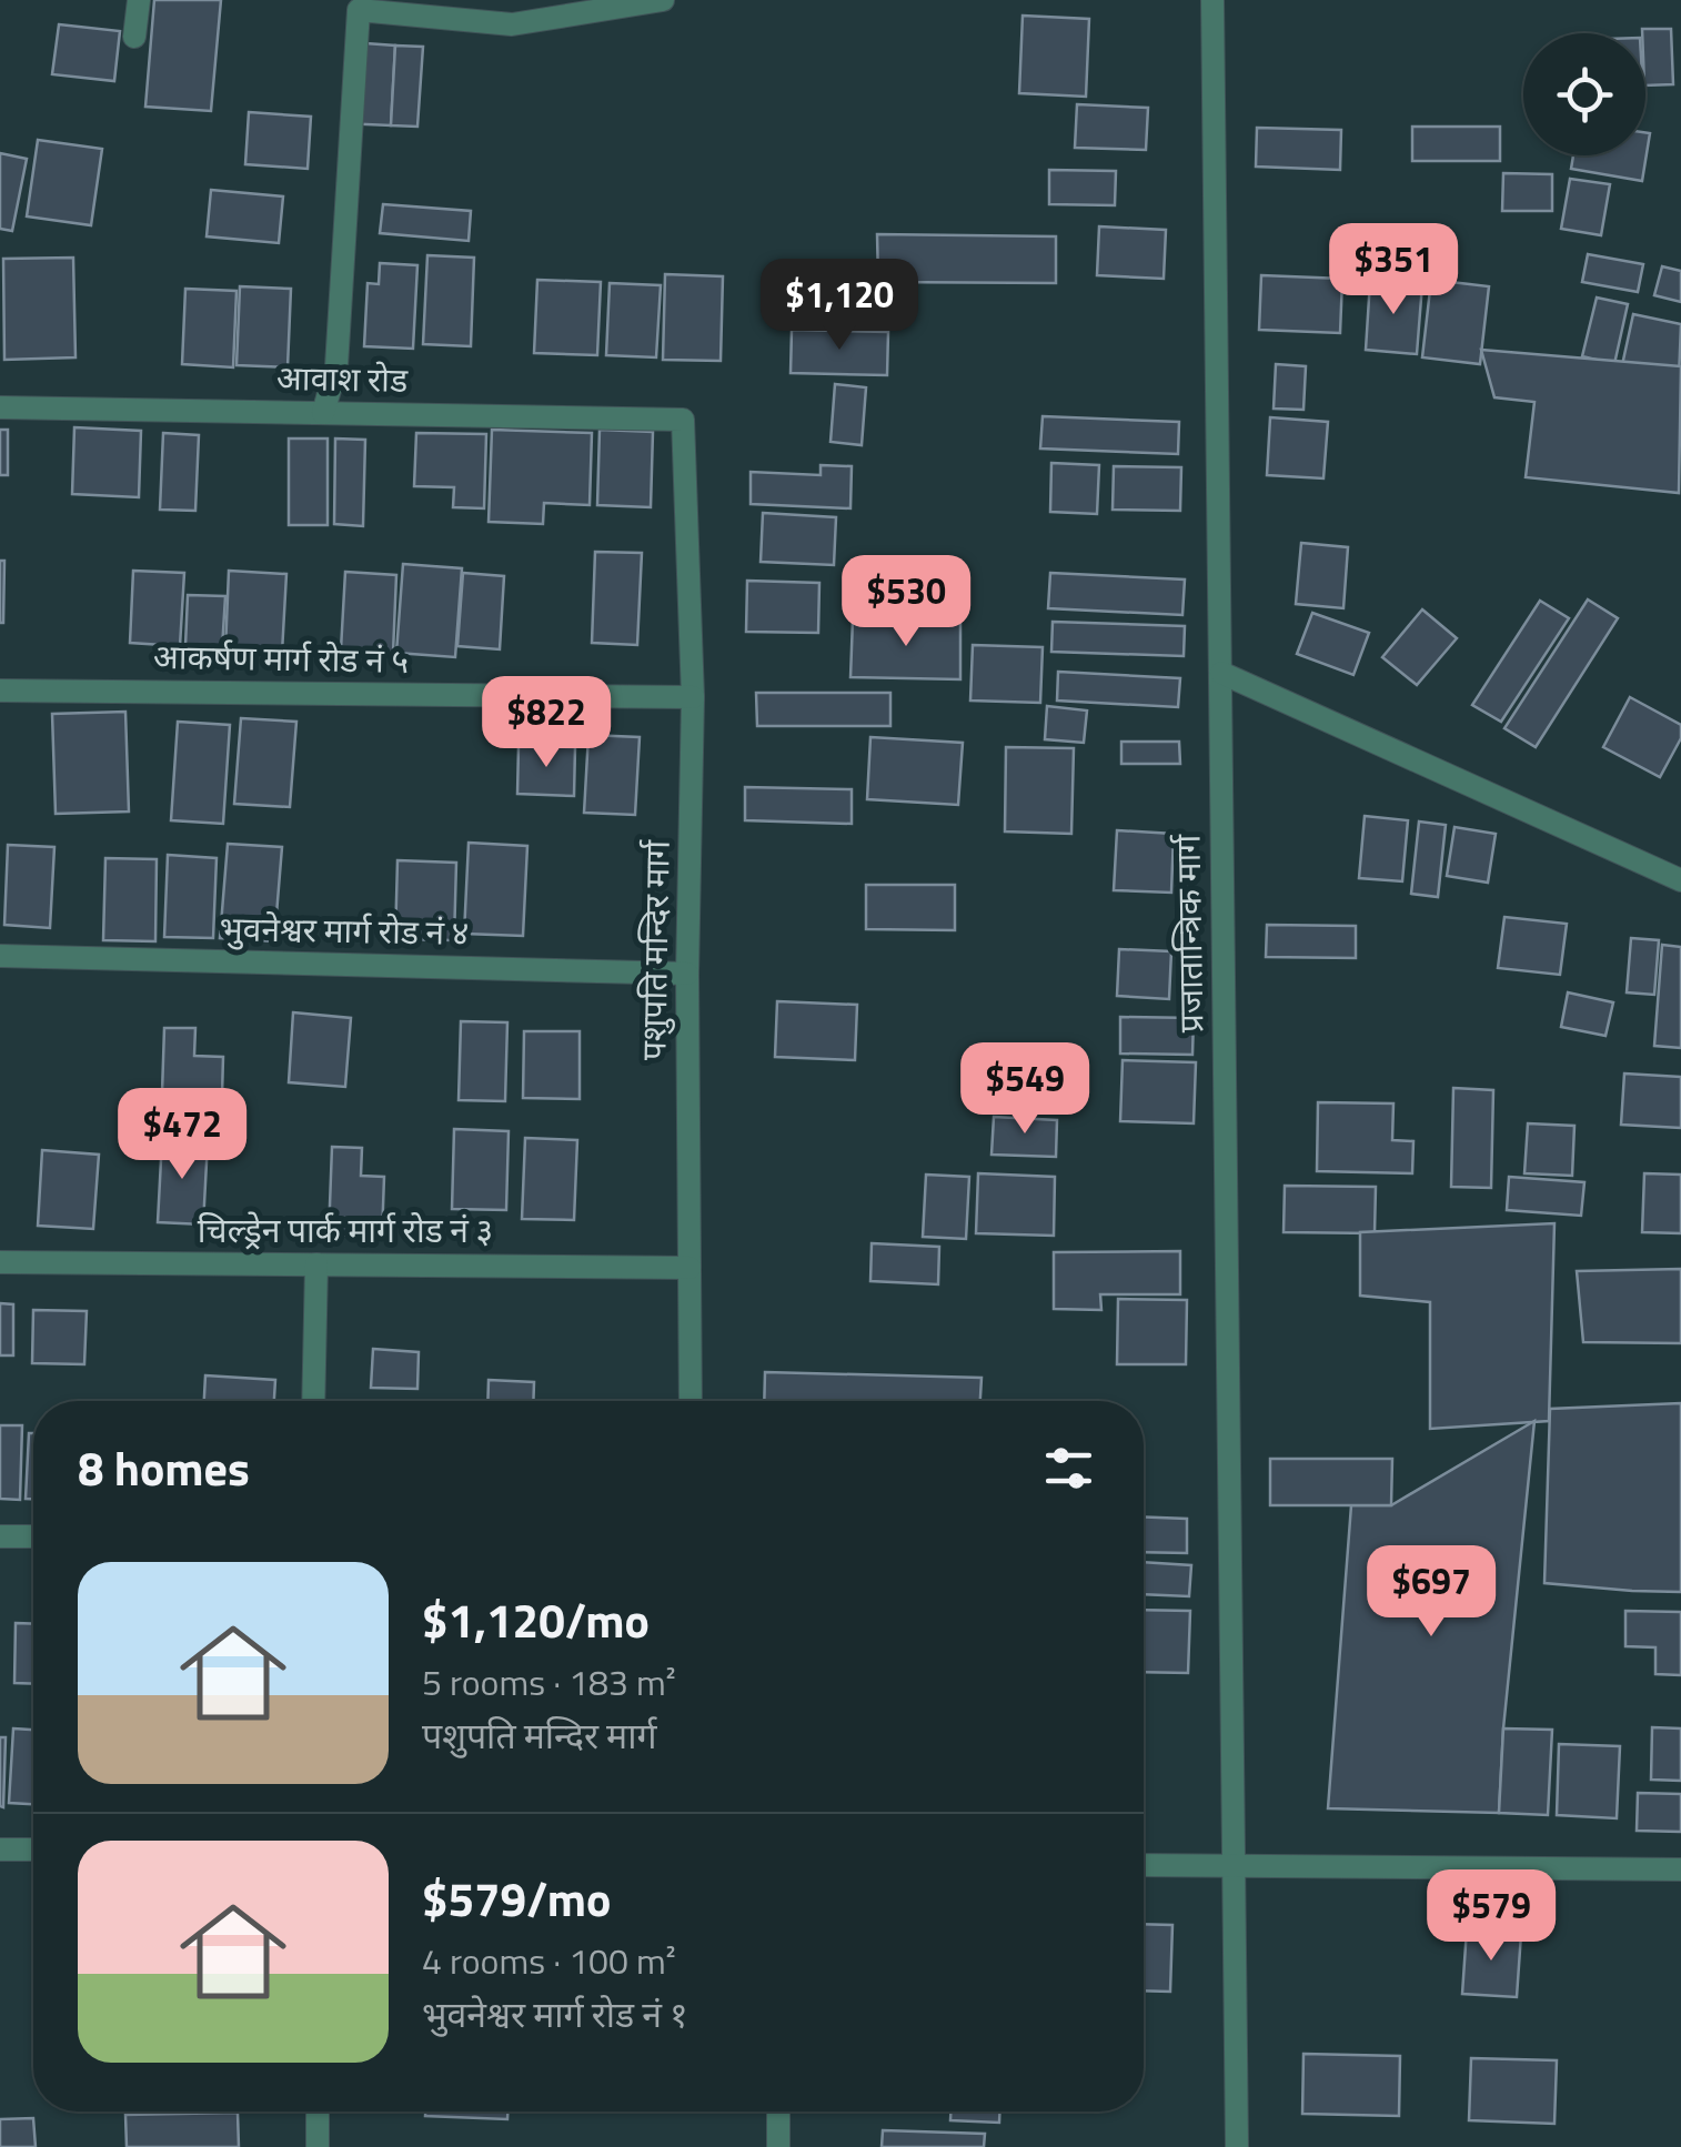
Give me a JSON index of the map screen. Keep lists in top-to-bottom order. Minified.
{"streets":{"street":["आवाश रोड","आकर्षण मार्ग रोड नं ५","भुवनेश्वर मार्ग रोड नं ४","प्रजातान्त्रिक मार्ग","पशुपति मन्दिर मार्ग","चिल्ड्रेन पार्क मार्ग रोड नं ३"]},"crossings":[["आवाश रोड","पशुपति मन्दिर मार्ग"],["आकर्षण मार्ग रोड नं ५","पशुपति मन्दिर मार्ग"],["भुवनेश्वर मार्ग रोड नं ४","पशुपति मन्दिर मार्ग"],["पशुपति मन्दिर मार्ग","चिल्ड्रेन पार्क मार्ग रोड नं ३"]],"page":{"price":["$351","$1,120","$530","$822","$549","$472","$697","$579"],"heading":"8 homes","list":[{"name":"$1,120/mo","note":"5 rooms · 183 m² · पशुपति मन्दिर मार्ग"},{"name":"$579/mo","note":"4 rooms · 100 m² · भुवनेश्वर मार्ग रोड नं १"}]}}
